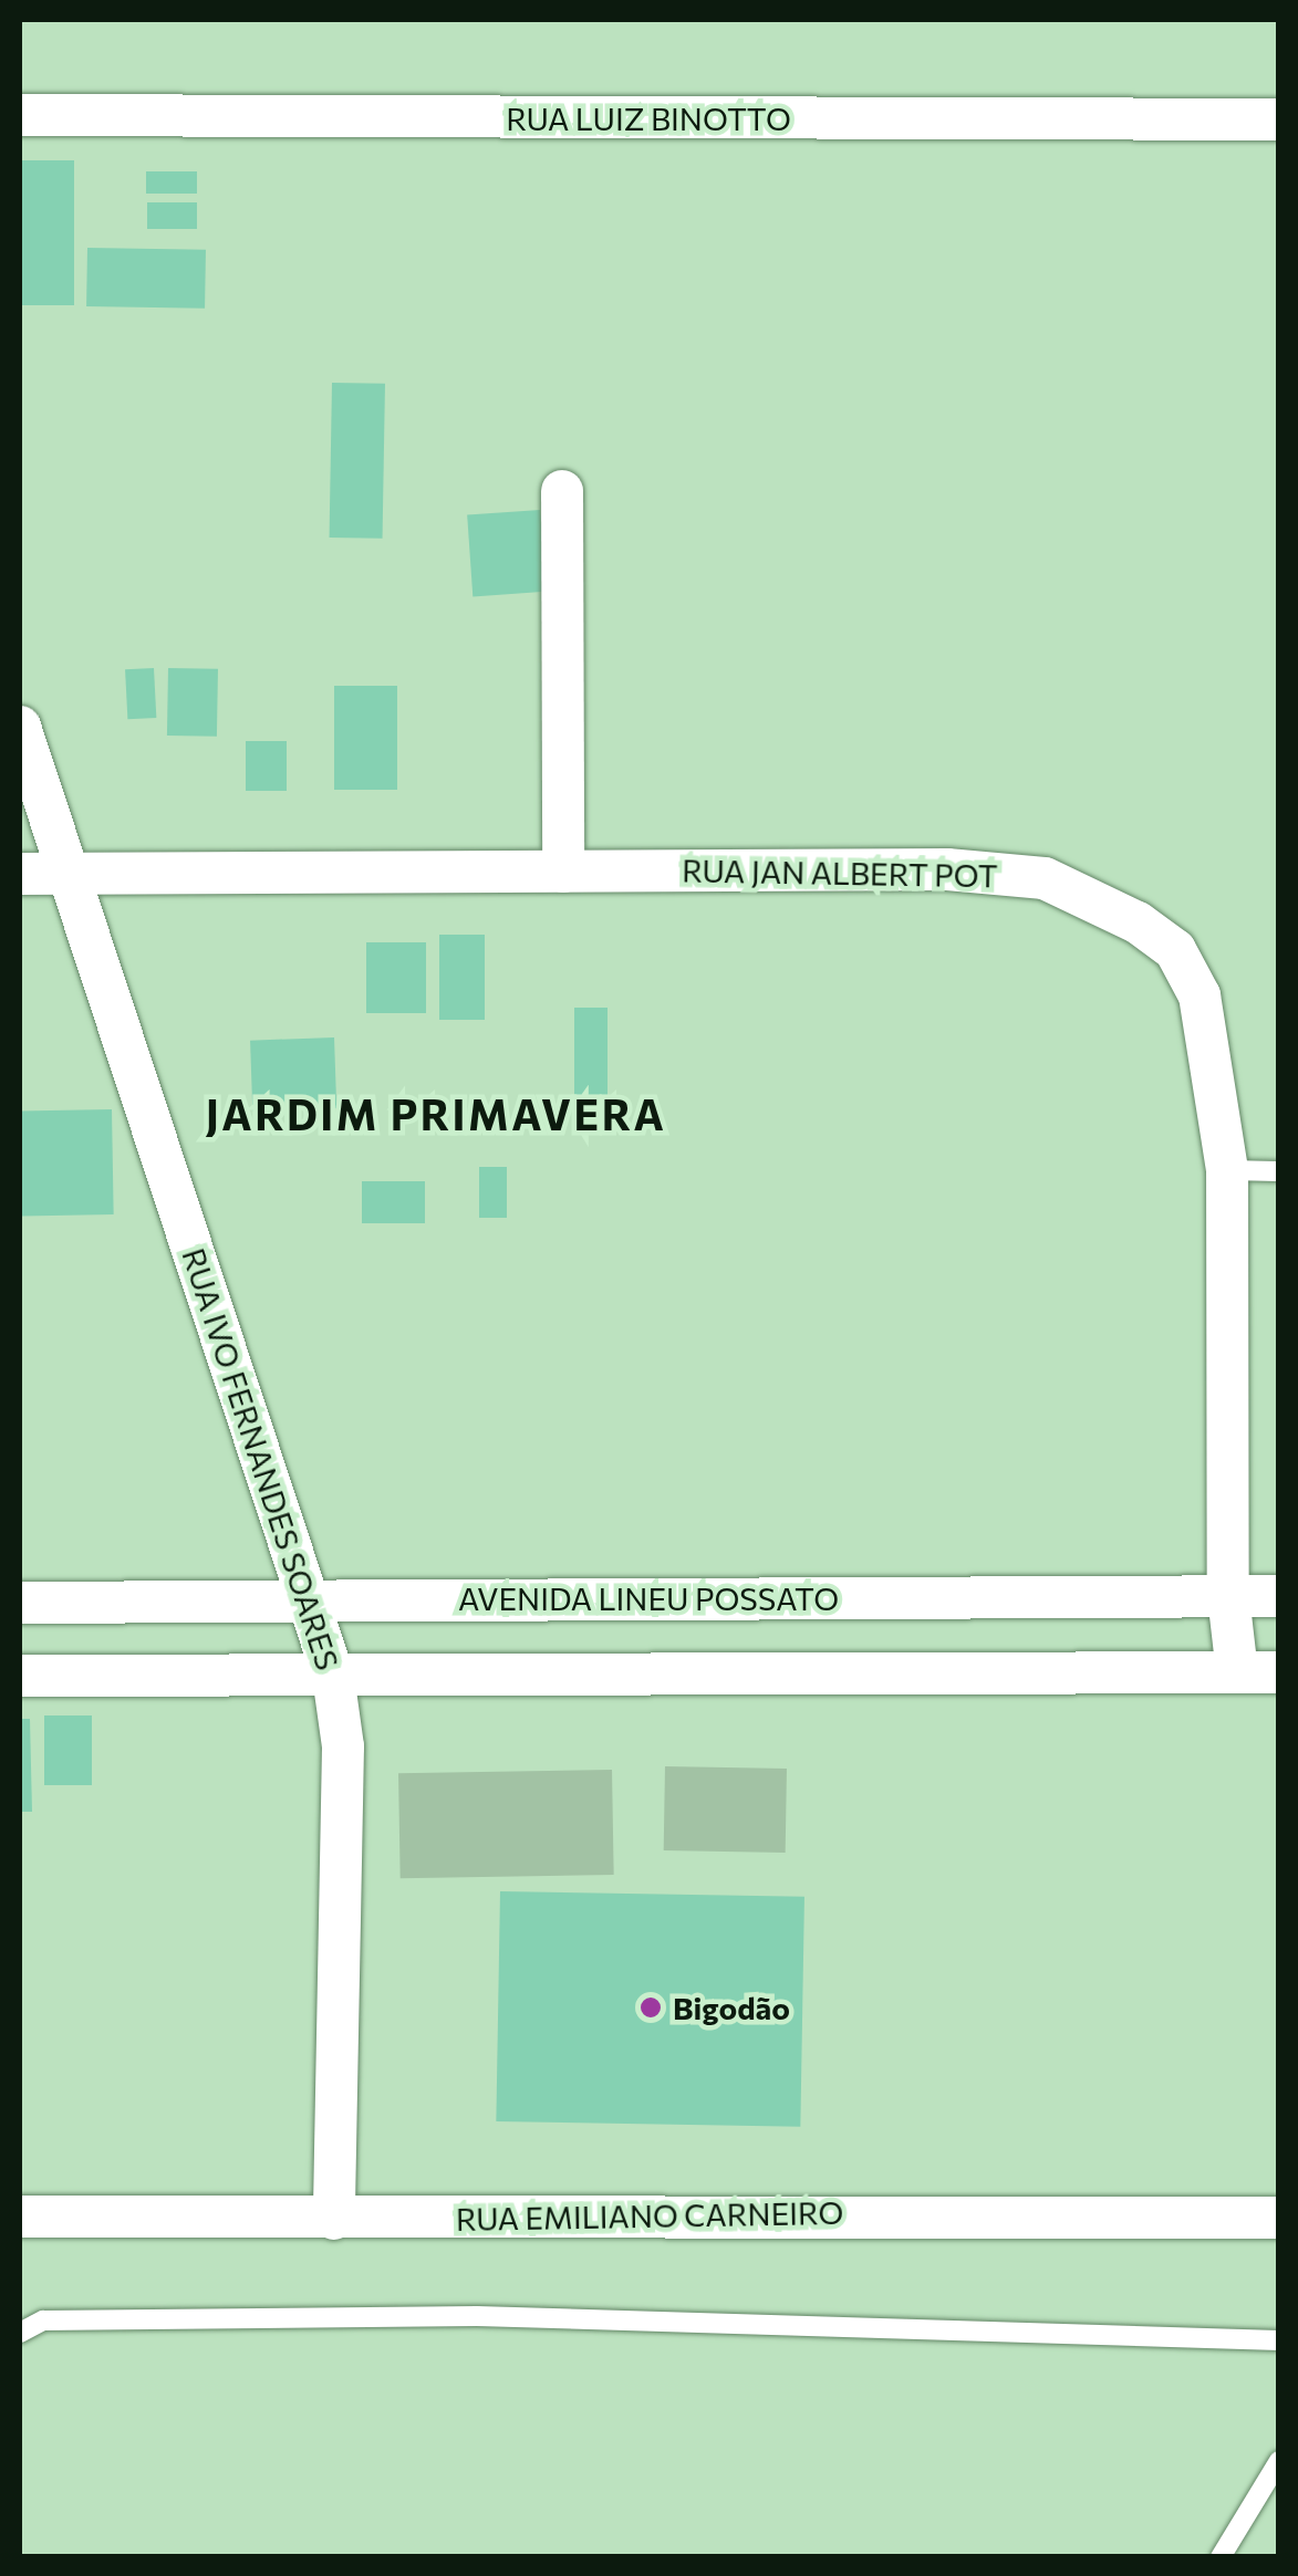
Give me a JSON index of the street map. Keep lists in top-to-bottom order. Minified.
{"streets":{"street":["RUA LUIZ BINOTTO","RUA JAN ALBERT POT","RUA IVO FERNANDES SOARES","AVENIDA LINEU POSSATO","RUA EMILIANO CARNEIRO"]},"crossings":[["RUA JAN ALBERT POT","RUA IVO FERNANDES SOARES"],["RUA JAN ALBERT POT","AVENIDA LINEU POSSATO"],["RUA IVO FERNANDES SOARES","AVENIDA LINEU POSSATO"],["RUA IVO FERNANDES SOARES","RUA EMILIANO CARNEIRO"]],"districts":["JARDIM PRIMAVERA"],"places":["Bigodão"]}
